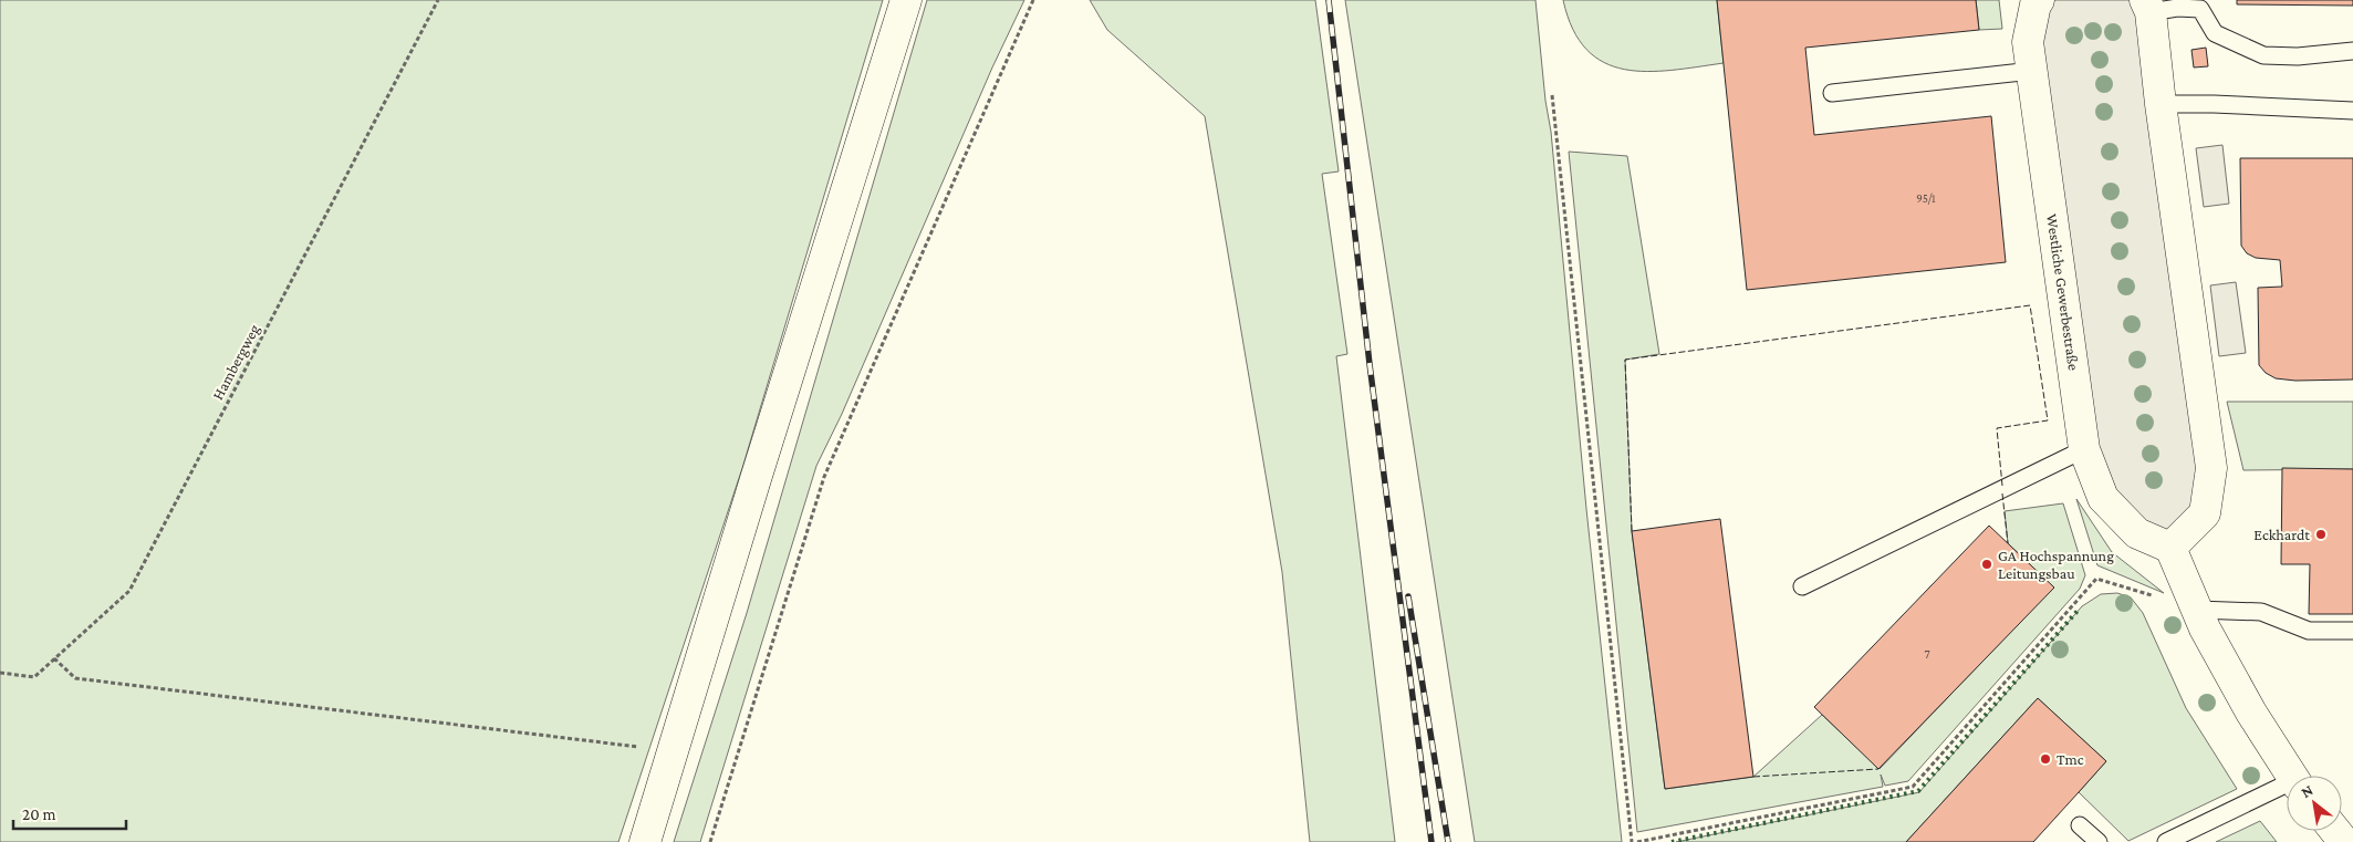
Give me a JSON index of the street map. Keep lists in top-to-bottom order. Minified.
{"streets":{"street":["Westliche Gewerbestraße"],"path":["Hambergweg"]},"places":["Eckhardt","GA Hochspannung Leitungsbau","Tmc"],"house_numbers":["95/1","7"],"scale_bar":"20 m","north":"top left"}
